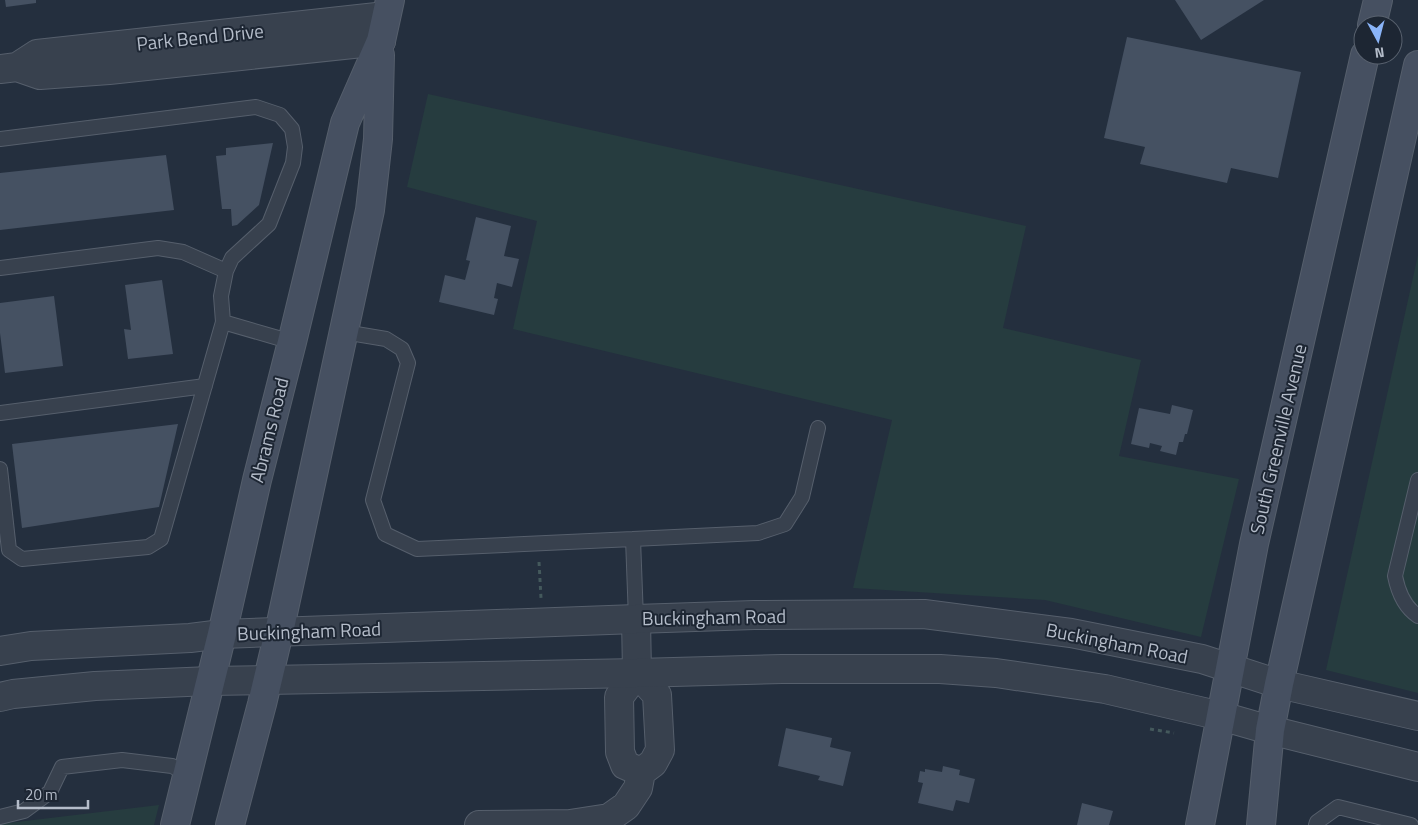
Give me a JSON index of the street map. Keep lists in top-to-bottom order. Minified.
{"streets":{"main road":["Abrams Road","South Greenville Avenue"],"street":["Park Bend Drive","Buckingham Road"]},"crossings":[["Park Bend Drive","Abrams Road"],["Abrams Road","Buckingham Road"],["South Greenville Avenue","Buckingham Road"]],"scale_bar":"20 m","north":"bottom"}
